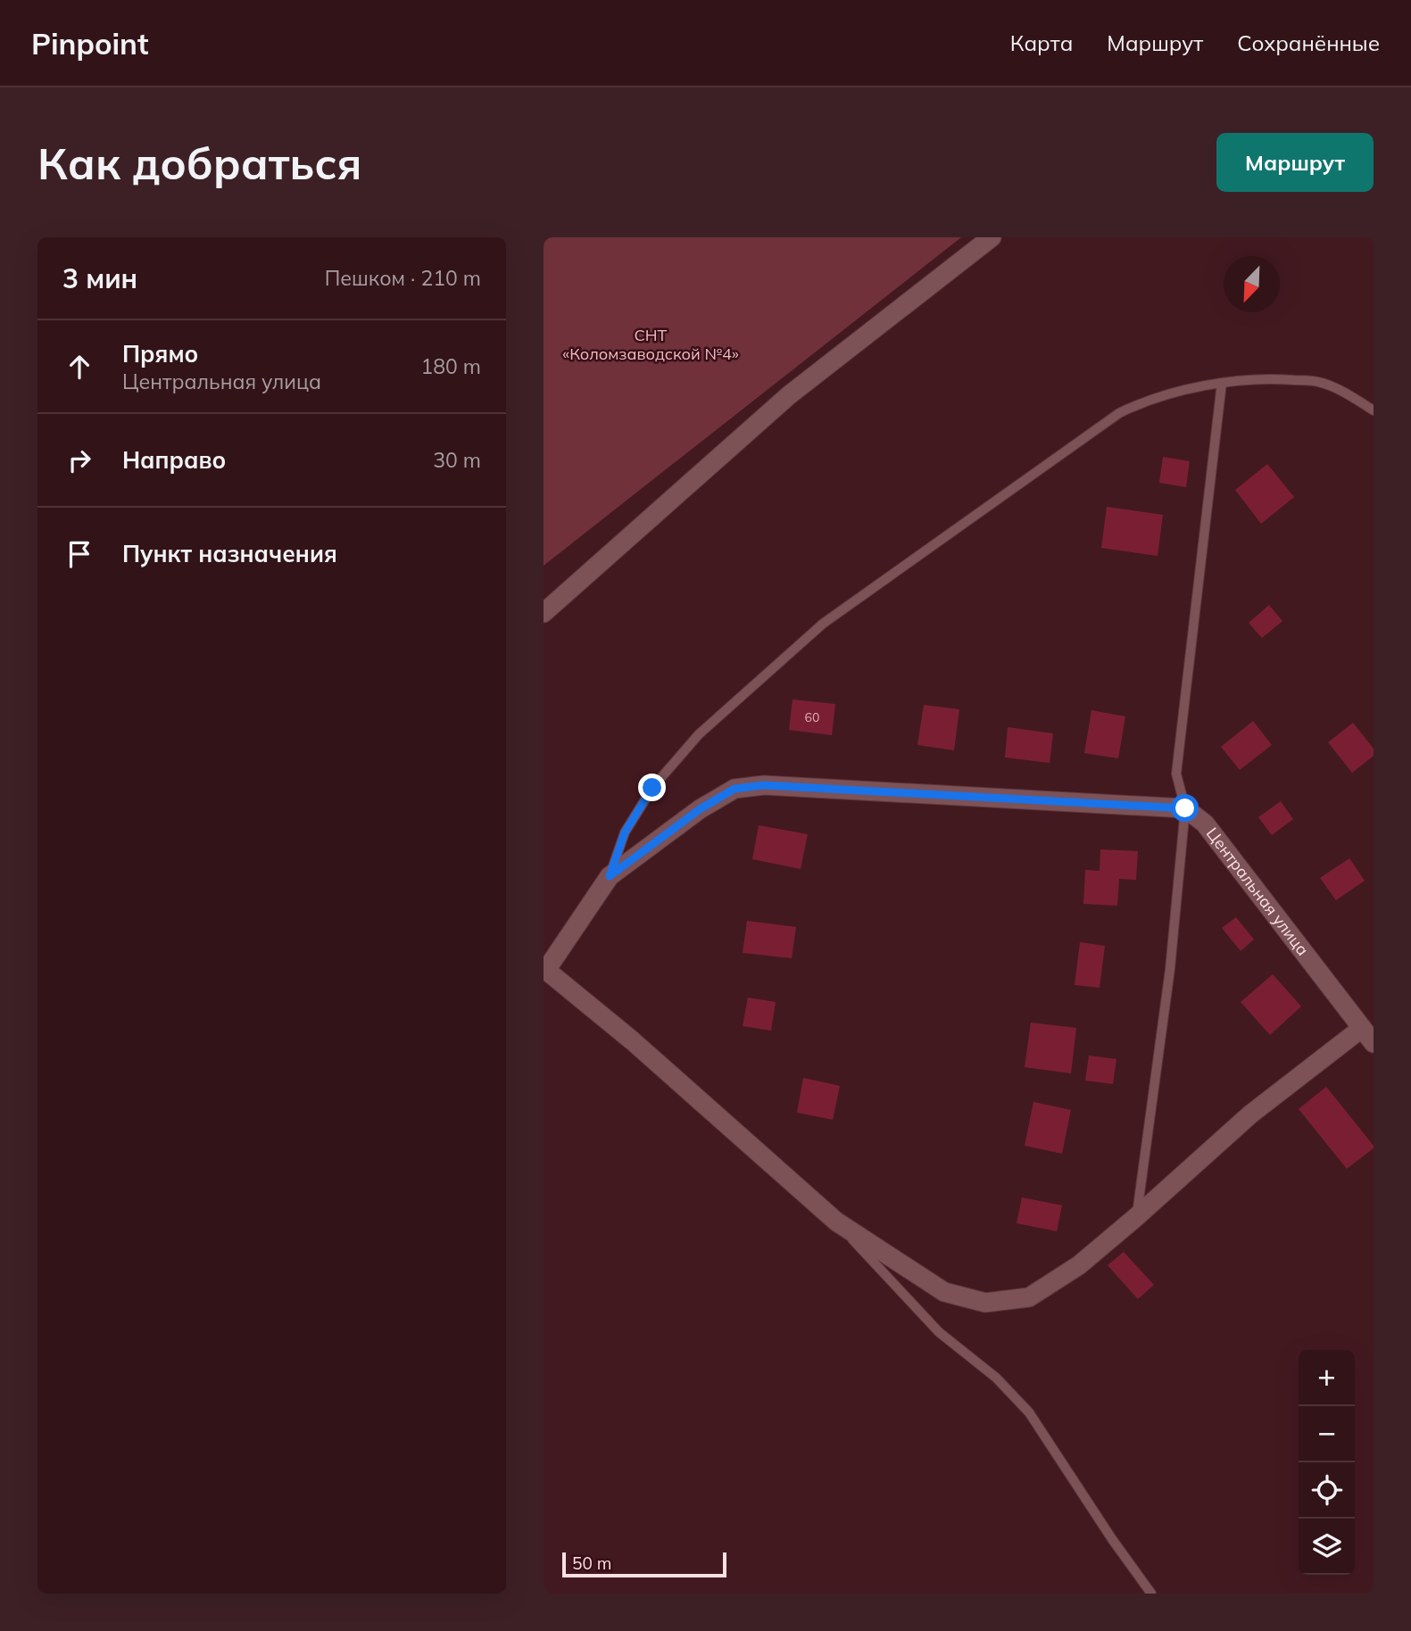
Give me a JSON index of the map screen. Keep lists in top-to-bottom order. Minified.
{"streets":{"street":["Центральная улица"]},"parks":["СНТ «Коломзаводской №4»"],"house_numbers":["60"],"scale_bar":"50 m","north":"bottom left","page":{"header":"Pinpoint","nav":["Карта","Маршрут","Сохранённые"],"buttons":"Маршрут","title":"Как добраться","heading":["3 мин","Пешком · 210 m"],"list":[["Прямо","Центральная улица","180 m"],["Направо","30 m"],"Пункт назначения"],"map_buttons":["+","−"],"scale":"50 m"}}
